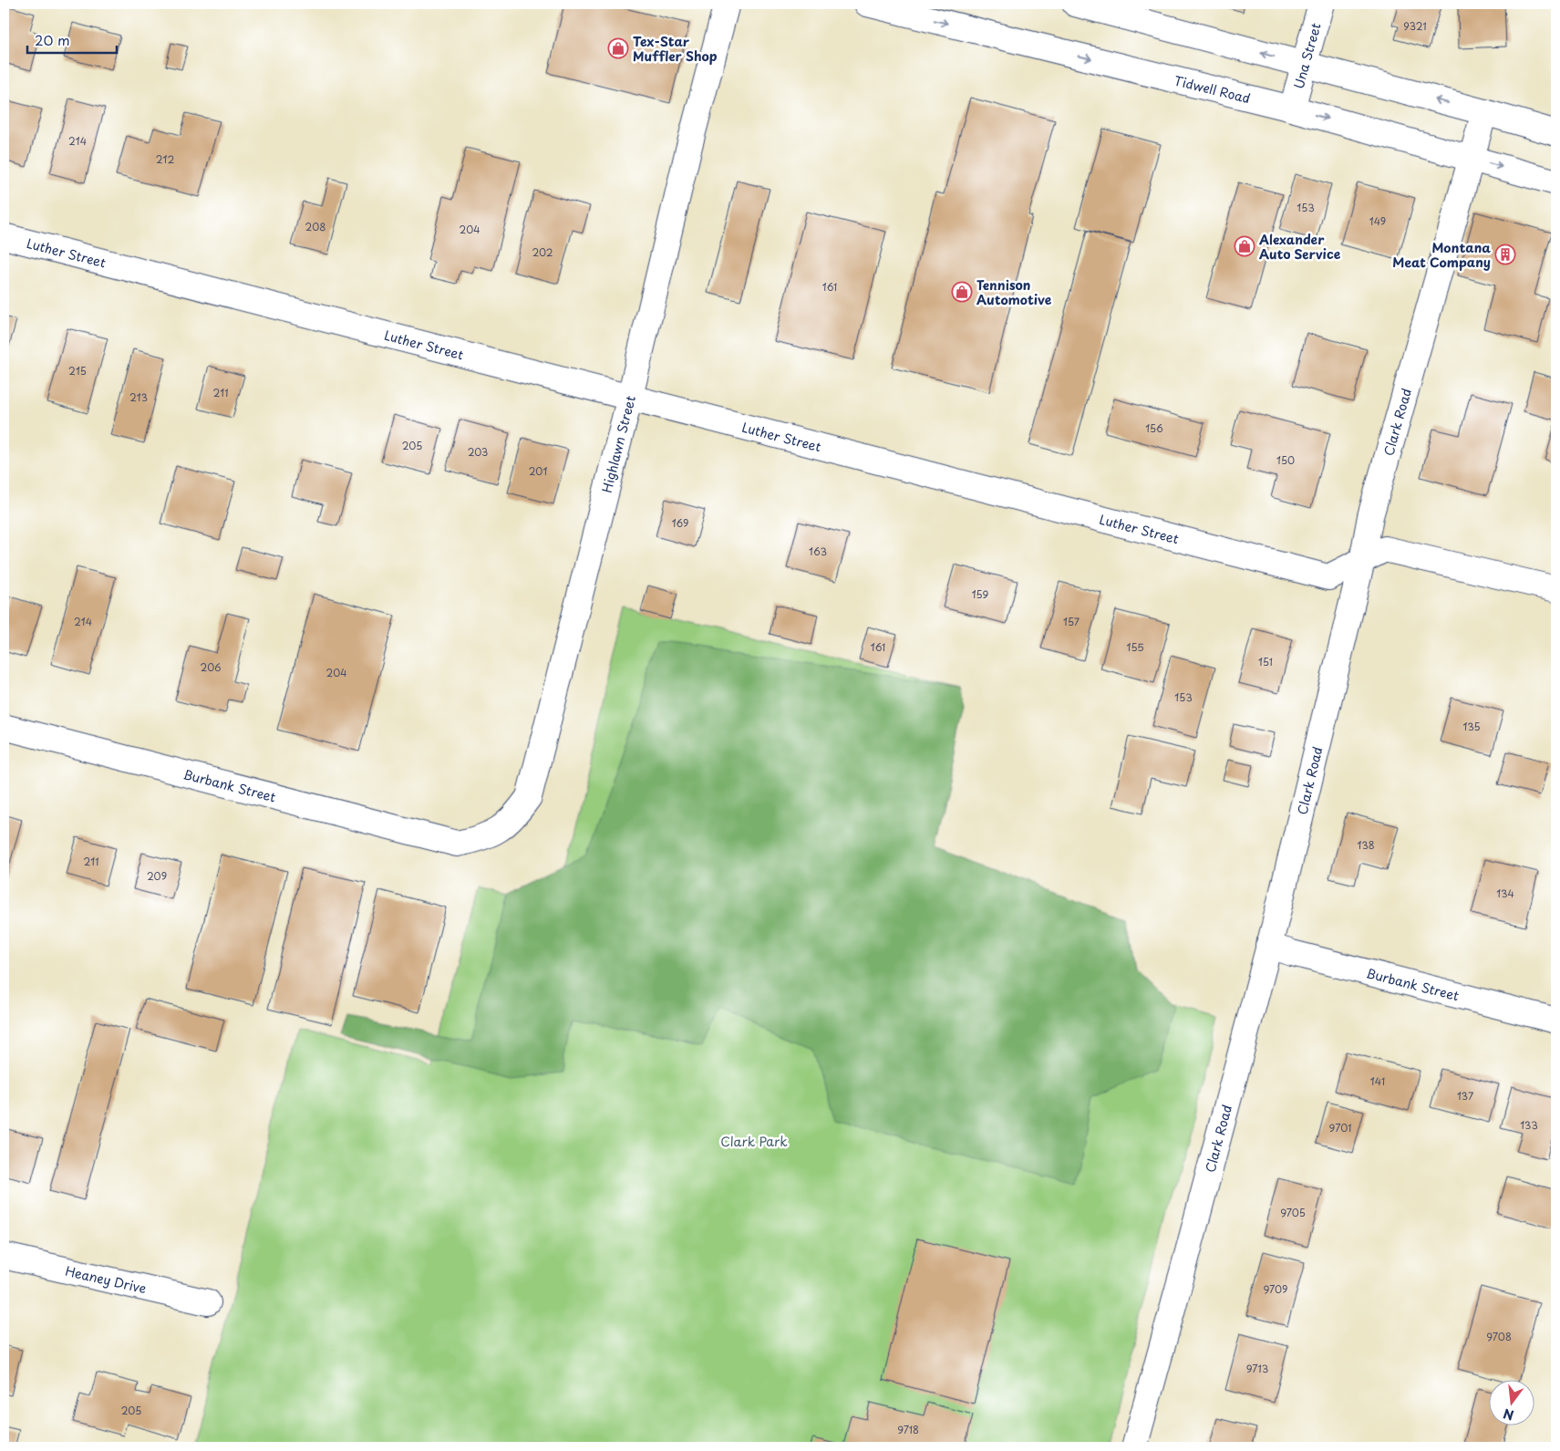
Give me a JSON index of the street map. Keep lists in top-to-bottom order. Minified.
{"streets":{"street":["Una Street","Tidwell Road","Luther Street","Clark Road","Highlawn Street","Burbank Street","Heaney Drive"]},"crossings":[["Una Street","Tidwell Road"],["Tidwell Road","Clark Road"],["Luther Street","Clark Road"],["Luther Street","Highlawn Street"],["Clark Road","Burbank Street"],["Highlawn Street","Burbank Street"]],"parks":["Clark Park"],"places":{"shop":["Tex-Star Muffler Shop","Alexander Auto Service","Tennison Automotive"],"building":["Montana Meat Company"]},"house_numbers":["9321","214","212","153","149","208","204","202","161","215","211","213","156","205","203","150","201","169","163","159","214","157","161","155","151","206","204","153","135","138","211","209","134","141","137","133","9701","9705","9709","9708","9713","205","9718"],"scale_bar":"20 m","north":"bottom"}
